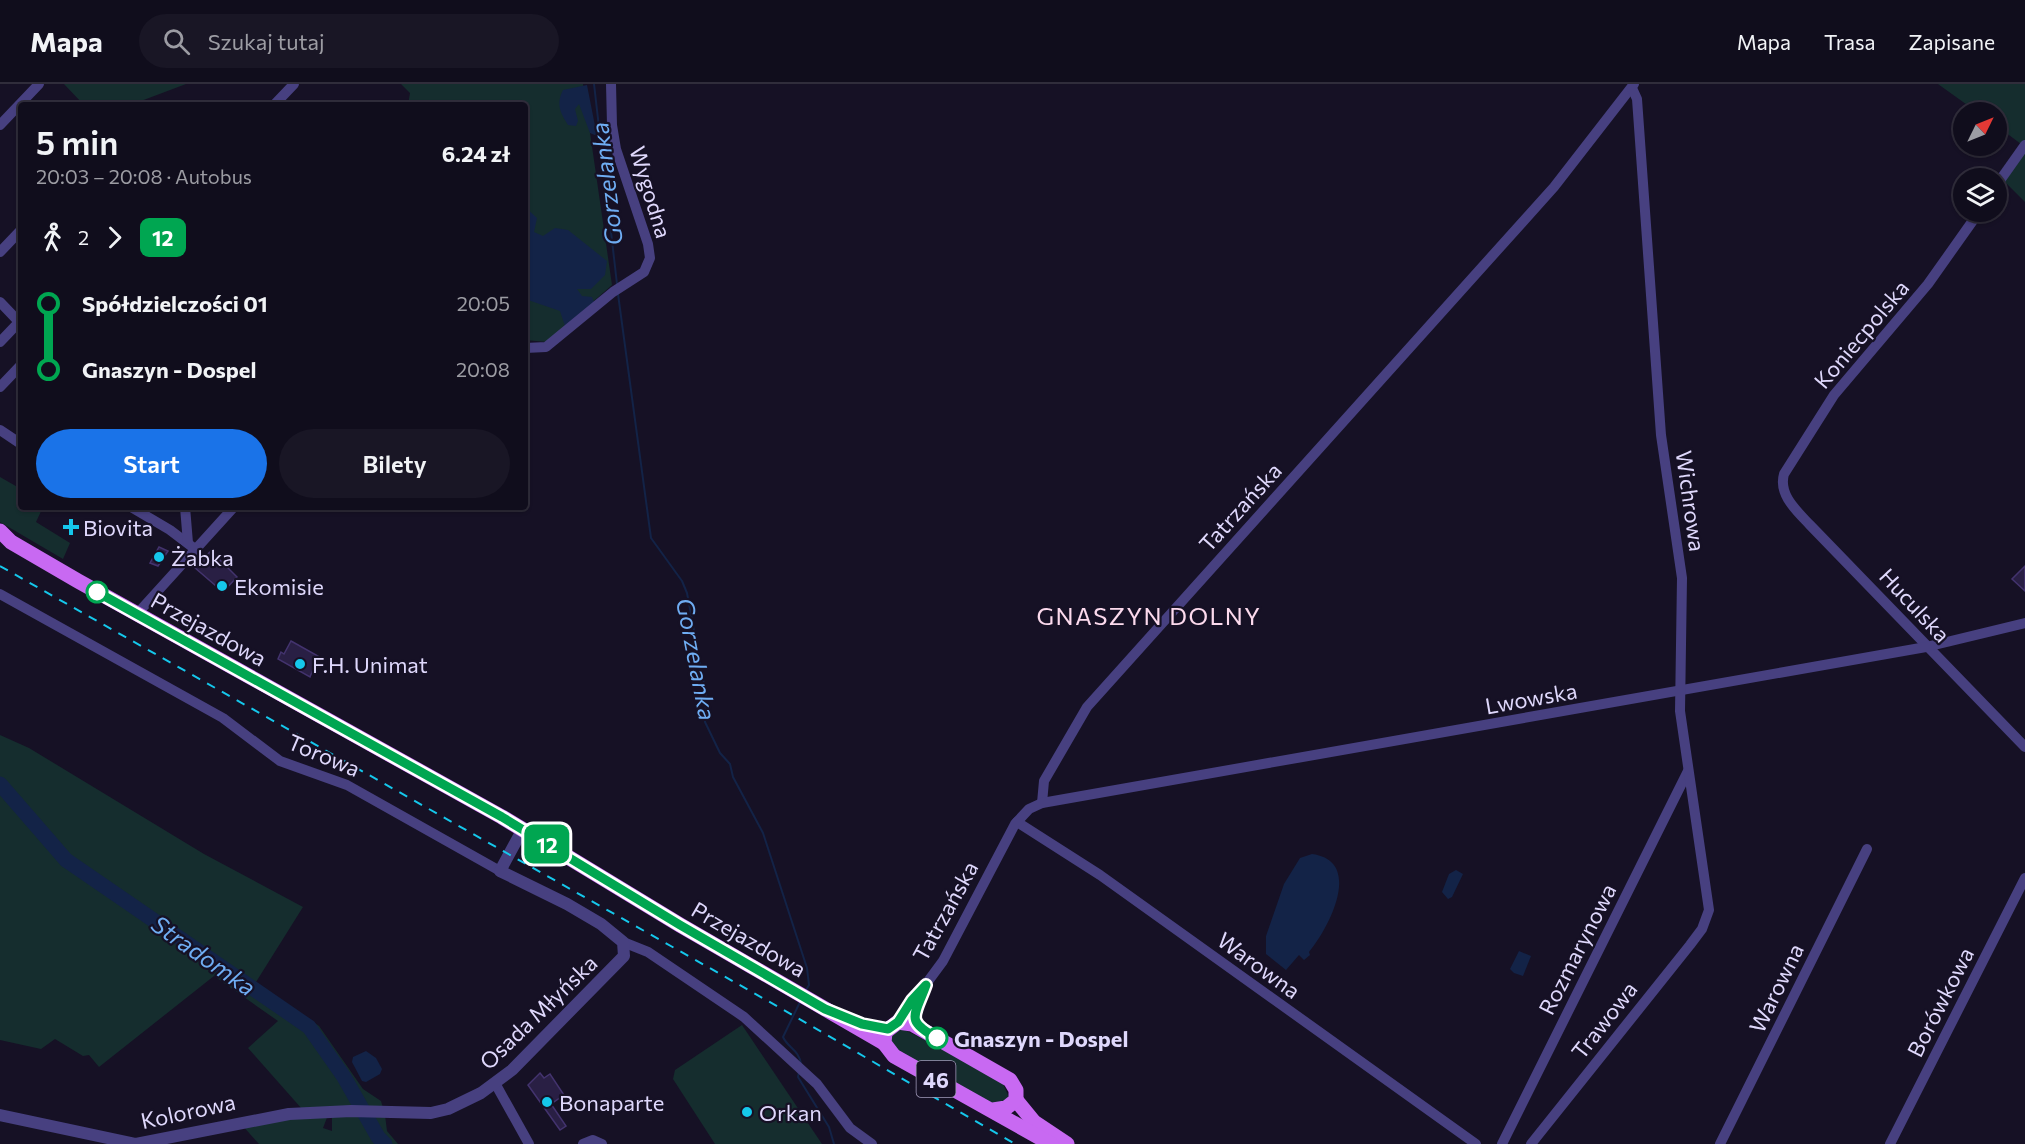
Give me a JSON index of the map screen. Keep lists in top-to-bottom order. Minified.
{"streets":{"main road":["Przejazdowa","46"],"street":["Wygodna","Koniecpolska","Wichrowa","Tatrzańska","Huculska","Lwowska","Torowa","Rozmarynowa","Warowna","Borówkowa","Osada Młyńska","Trawowa","Kolorowa"]},"crossings":[["Koniecpolska","Huculska"],["Wichrowa","Tatrzańska"],["Wichrowa","Lwowska"],["Wichrowa","Rozmarynowa"],["Wichrowa","Trawowa"],["Tatrzańska","Przejazdowa"],["Tatrzańska","Lwowska"],["Tatrzańska","Warowna"],["Tatrzańska","46"],["Huculska","Lwowska"],["Przejazdowa","46"],["Torowa","Osada Młyńska"],["Osada Młyńska","Kolorowa"]],"districts":["GNASZYN DOLNY"],"water":["Gorzelanka","Stradomka"],"places":{"health":["Biovita"],"other":["Żabka","Ekomisie","F.H. Unimat","Gnaszyn - Dospel","Bonaparte","Orkan"]},"lines":["bus line 12"],"north":"top right","page":{"header":"Mapa","search":"Szukaj tutaj","nav":["Mapa","Trasa","Zapisane"],"on_map":"12","heading":["5 min","20:03 – 20:08 · Autobus","6.24 zł"],"legs":["2","12"],"list":[{"name":"Spółdzielczości 01","value":"20:05"},{"name":"Gnaszyn - Dospel","value":"20:08"}],"buttons":["Start","Bilety"]}}
